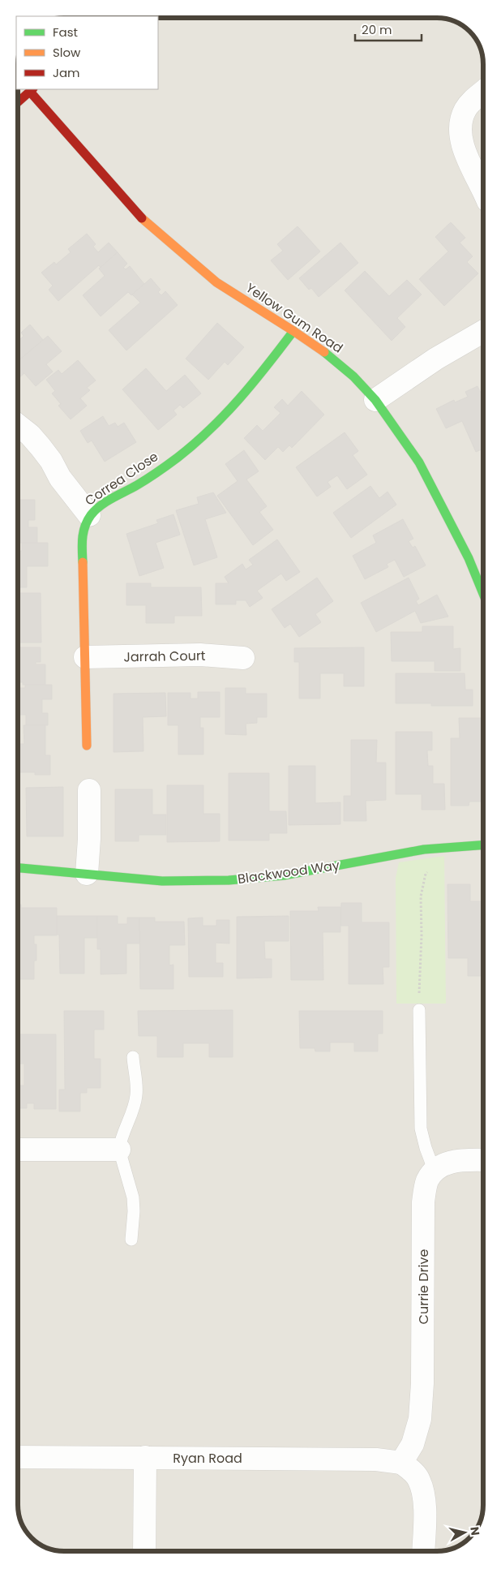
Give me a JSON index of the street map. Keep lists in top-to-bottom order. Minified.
{"streets":{"street":["Yellow Gum Road","Correa Close","Jarrah Court","Blackwood Way","Currie Drive","Ryan Road"]},"crossings":[["Yellow Gum Road","Correa Close"],["Correa Close","Jarrah Court"],["Currie Drive","Ryan Road"]],"legend":["Fast","Slow","Jam"],"scale_bar":"20 m","north":"right"}
